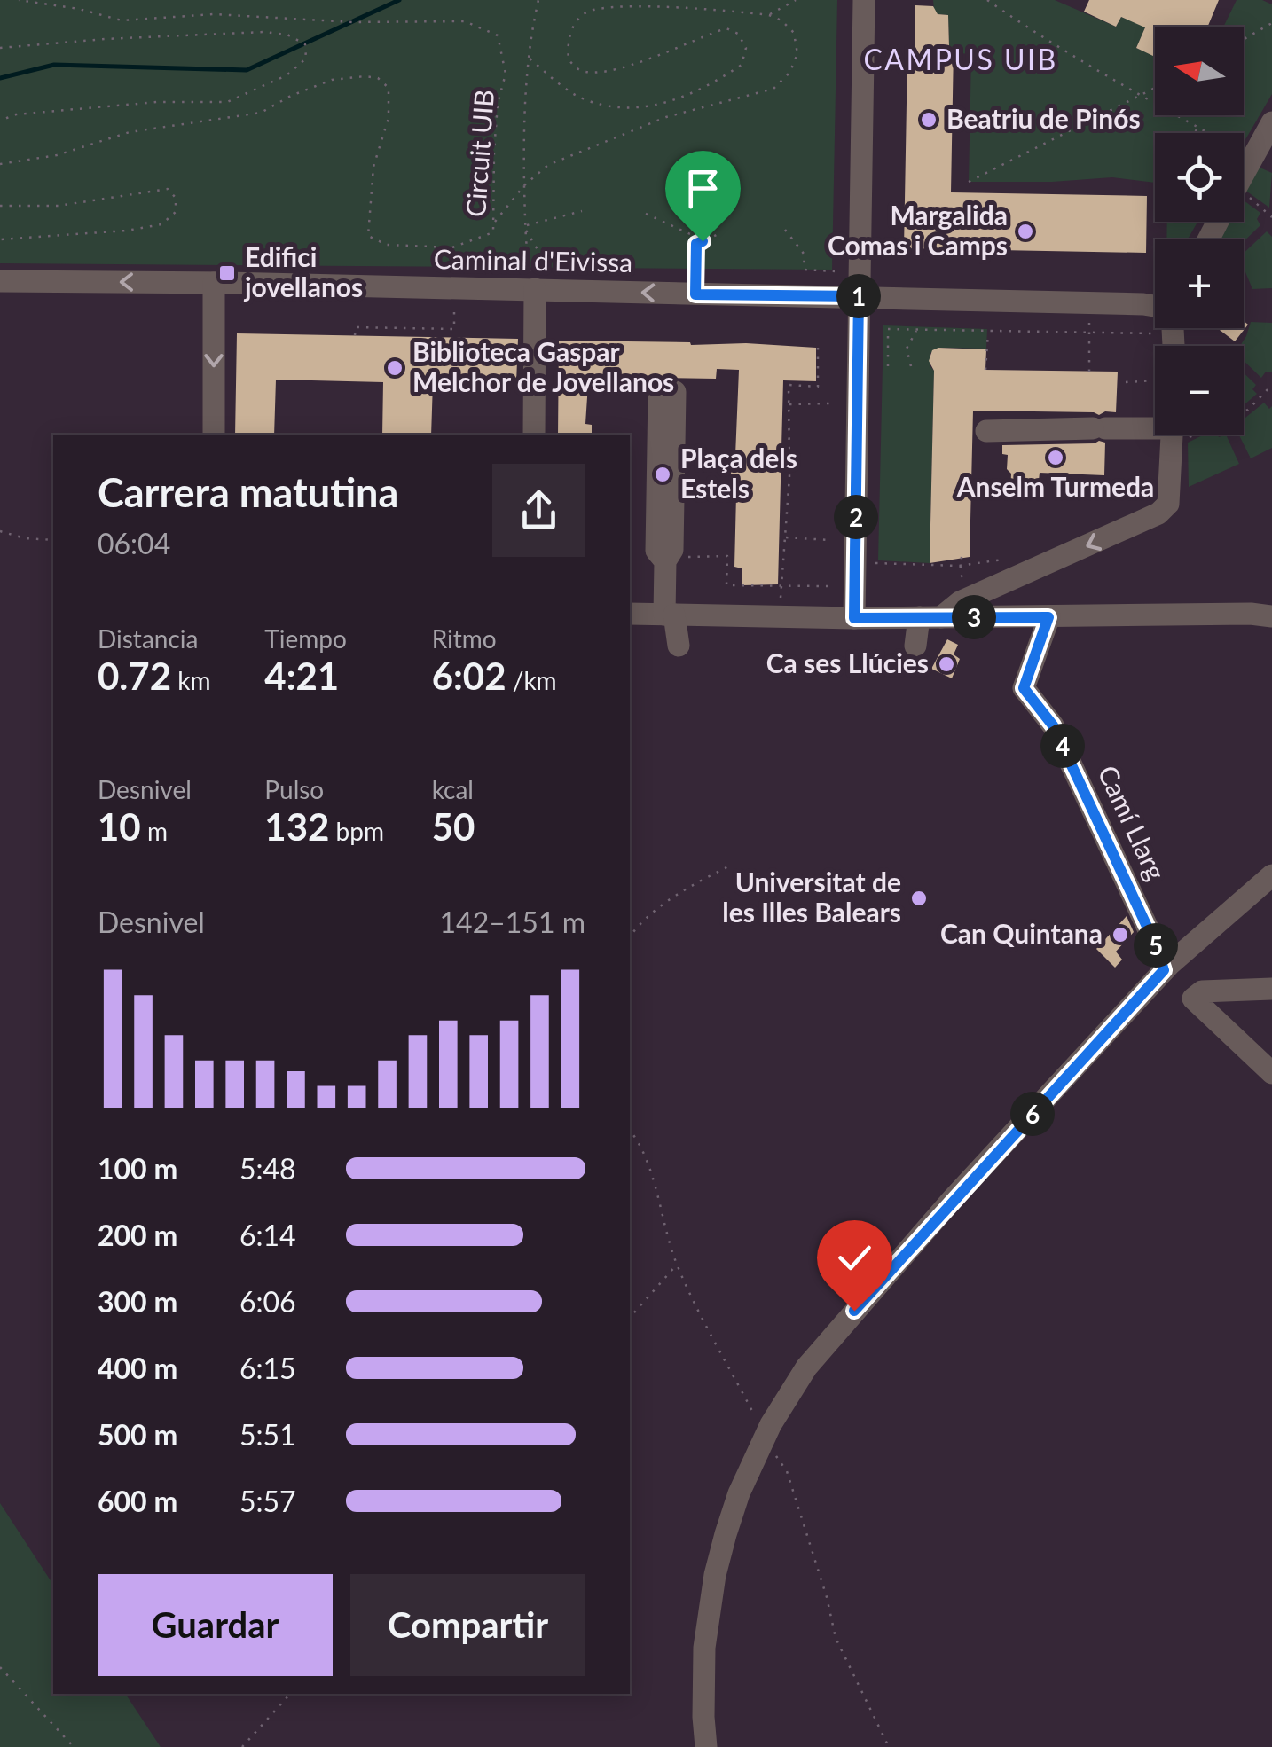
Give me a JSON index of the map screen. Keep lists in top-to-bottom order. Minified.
{"streets":{"street":["Caminal d'Eivissa","Camí Llarg"],"path":["Circuit UIB"]},"districts":["CAMPUS UIB"],"places":{"other":["Beatriu de Pinós","Margalida Comas i Camps","Biblioteca Gaspar Melchor de Jovellanos","Anselm Turmeda","Plaça dels Estels","Ca ses Llúcies","Universitat de les Illes Balears","Can Quintana"],"transit":["Edifici jovellanos"]},"north":"left","page":{"map_buttons":["+","−"],"pins":["1","2","3","4","5","6"],"heading":["Carrera matutina","06:04"],"stats":[["Distancia","0.72 km"],["Tiempo","4:21"],["Ritmo","6:02 /km"],["Desnivel","10 m"],["Pulso","132 bpm"],["kcal","50"]],"chart":["Desnivel","142–151 m"],"list":[{"name":"100 m","note":"5:48"},{"name":"200 m","note":"6:14"},{"name":"300 m","note":"6:06"},{"name":"400 m","note":"6:15"},{"name":"500 m","note":"5:51"},{"name":"600 m","note":"5:57"}],"buttons":["Guardar","Compartir"]}}
